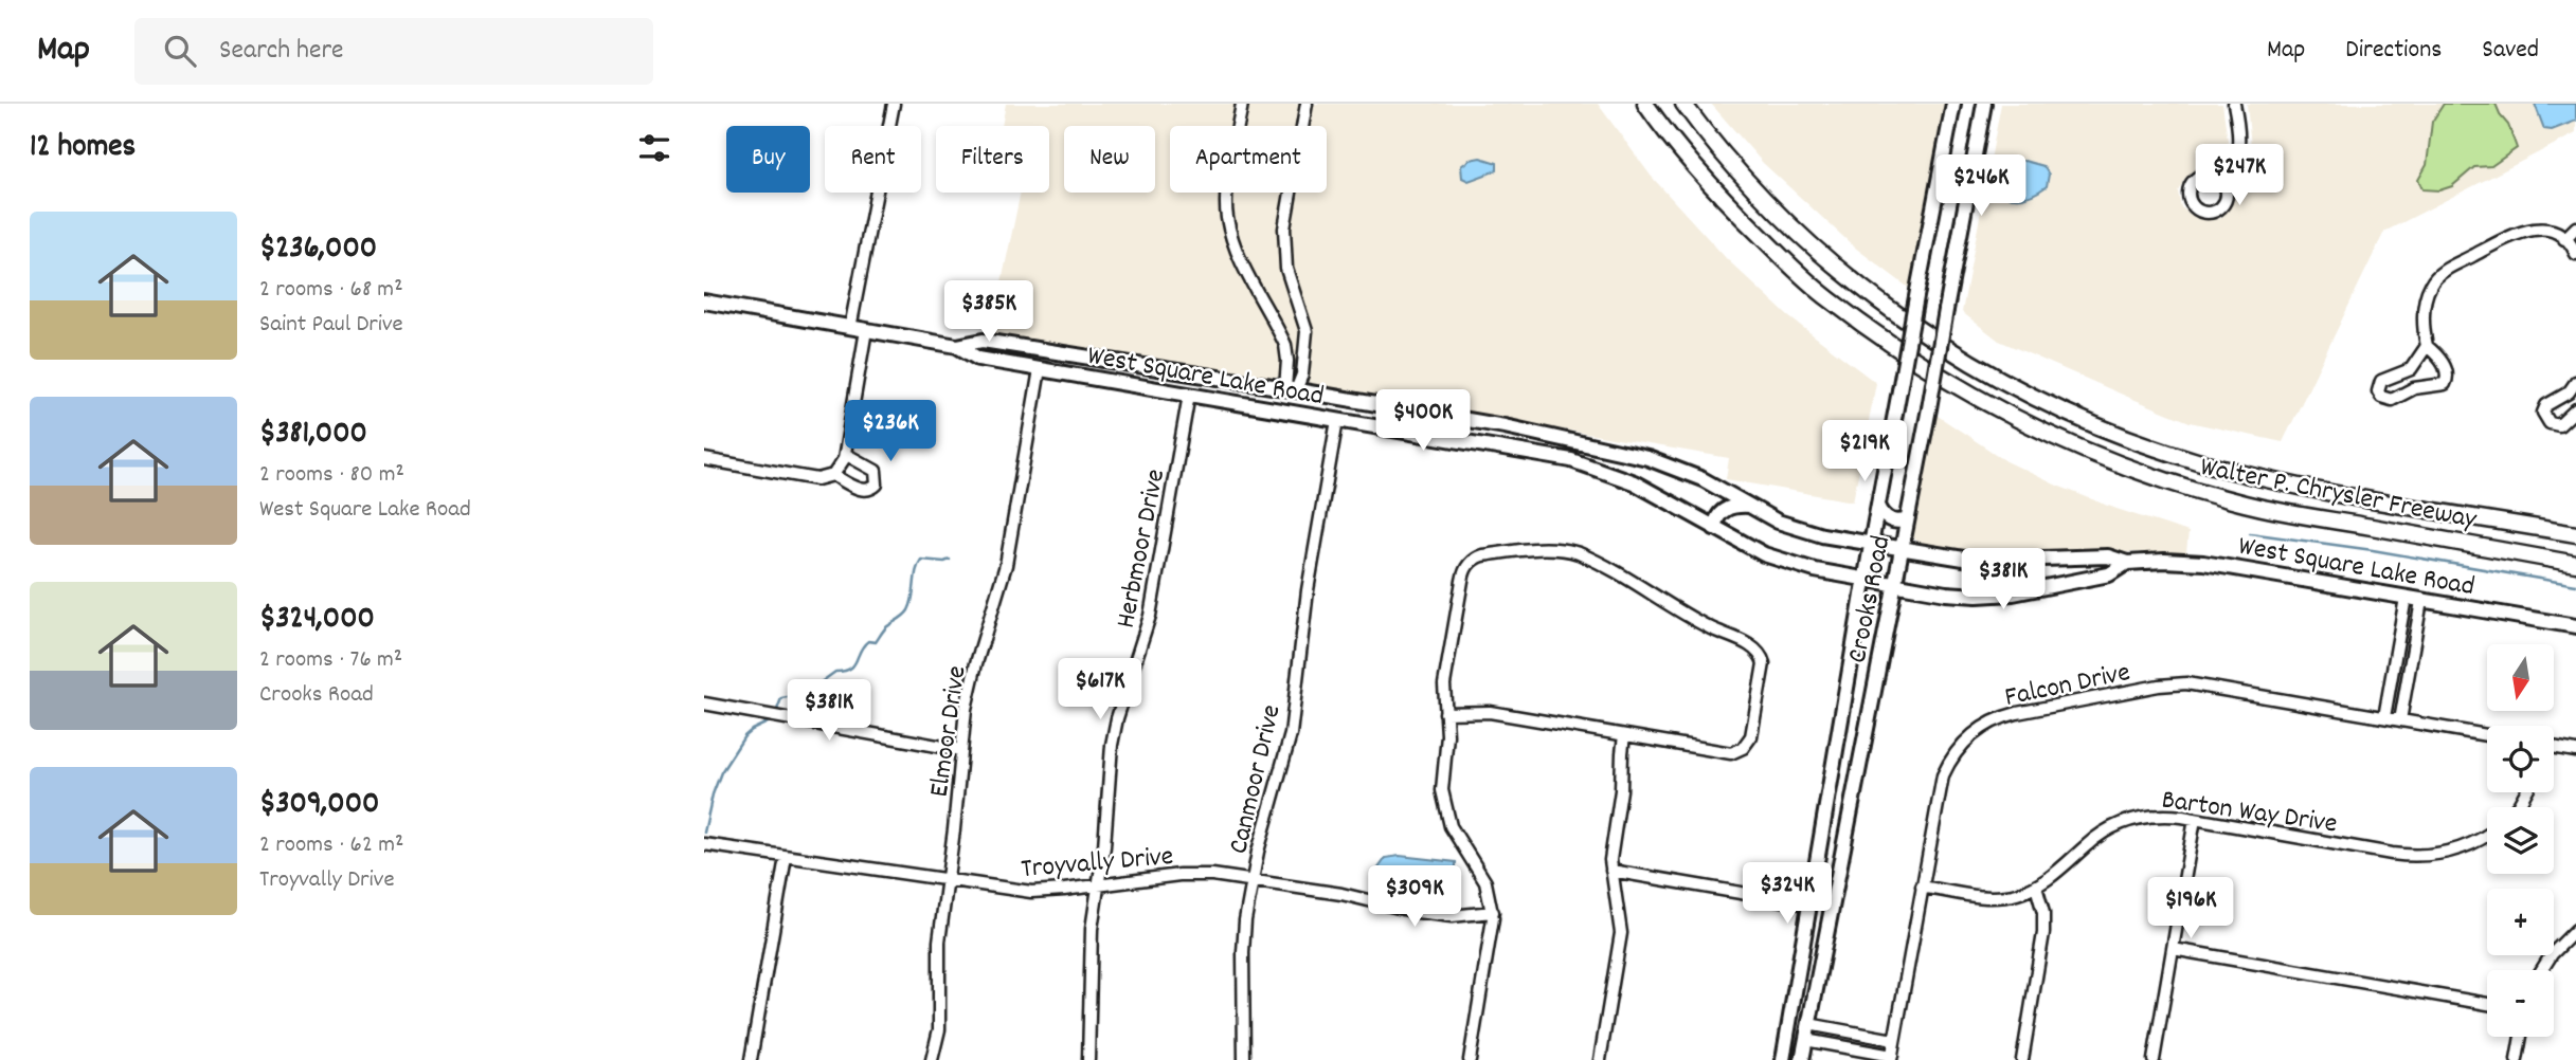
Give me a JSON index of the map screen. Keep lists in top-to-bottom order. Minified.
{"streets":{"highway":["Walter P. Chrysler Freeway"],"main road":["West Square Lake Road","Crooks Road"],"street":["Herbmoor Drive","Falcon Drive","Elmoor Drive","Canmoor Drive","Barton Way Drive","Troyvally Drive"]},"crossings":[["West Square Lake Road","Herbmoor Drive"],["West Square Lake Road","Crooks Road"],["West Square Lake Road","Elmoor Drive"],["West Square Lake Road","Canmoor Drive"],["Herbmoor Drive","Troyvally Drive"],["Falcon Drive","Barton Way Drive"],["Elmoor Drive","Troyvally Drive"],["Canmoor Drive","Troyvally Drive"]],"north":"bottom","page":{"header":"Map","search":"Search here","nav":["Map","Directions","Saved"],"heading":"12 homes","chip":["Buy","Rent","Filters","New","Apartment"],"price":["$247K","$246K","$385K","$400K","$236K","$219K","$381K","$617K","$381K","$324K","$309K","$196K"],"list":[{"name":"$236,000","note":"2 rooms · 68 m² · Saint Paul Drive"},{"name":"$381,000","note":"2 rooms · 80 m² · West Square Lake Road"},{"name":"$324,000","note":"2 rooms · 76 m² · Crooks Road"},{"name":"$309,000","note":"2 rooms · 62 m² · Troyvally Drive"}],"map_buttons":["+","−"]}}
